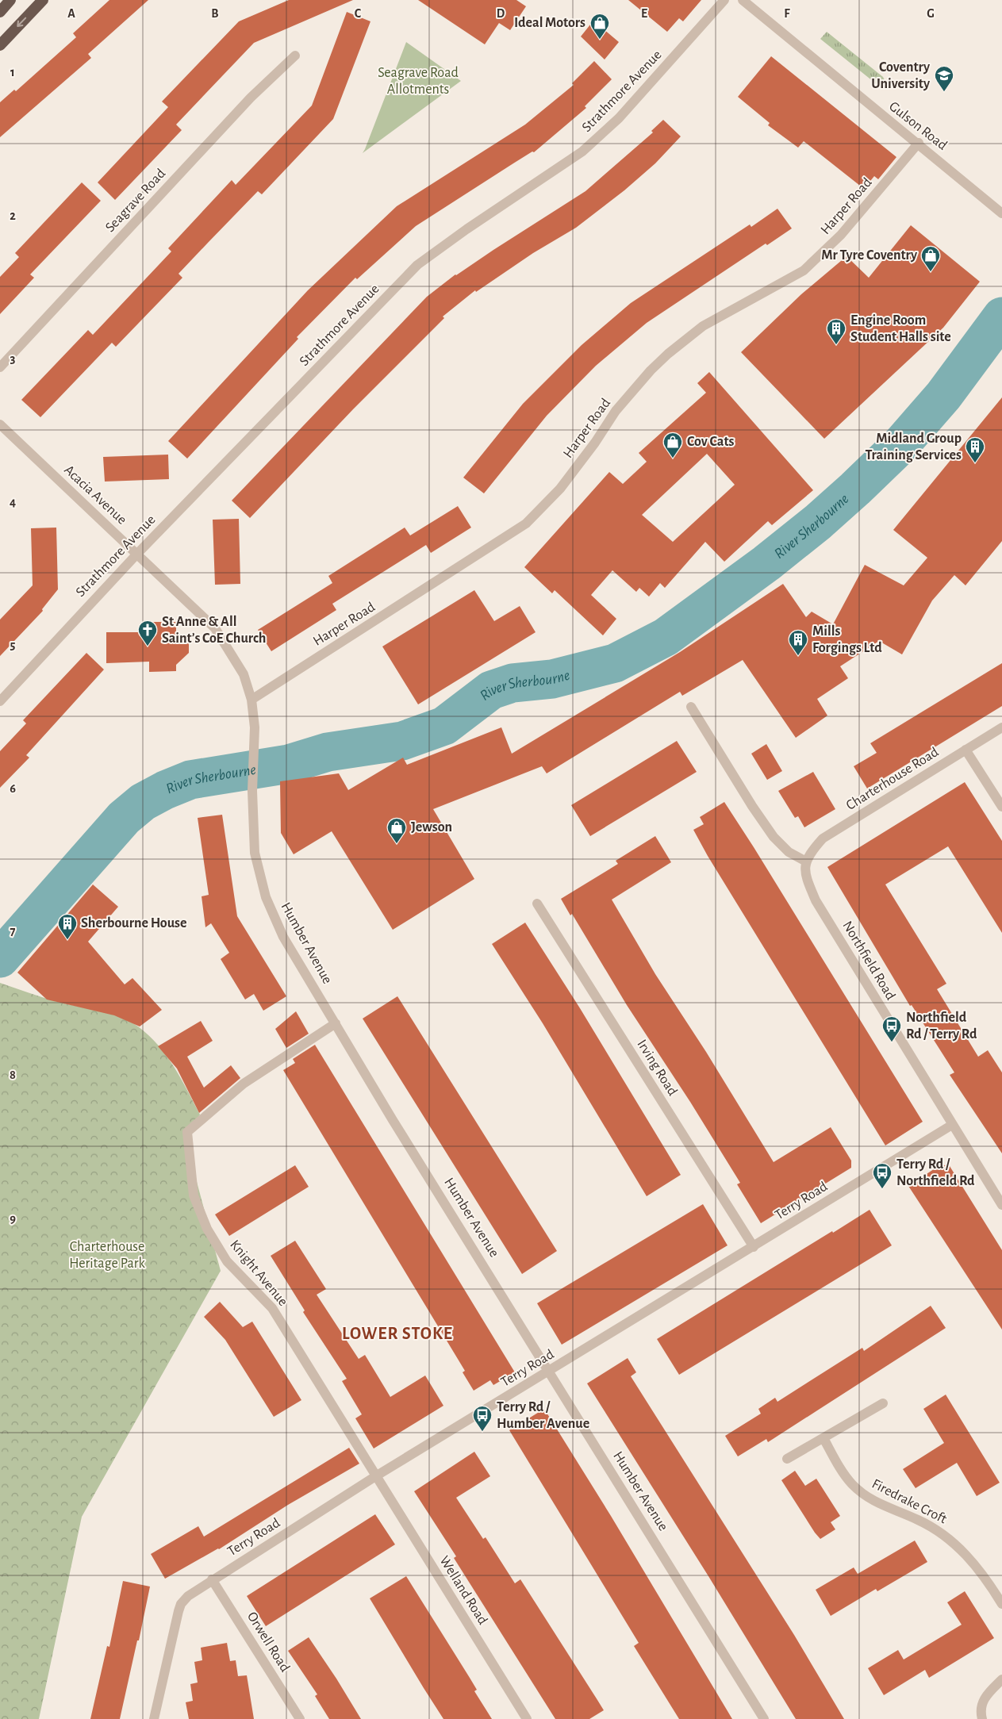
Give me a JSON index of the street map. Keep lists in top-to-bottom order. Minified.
{"streets":{"street":["Strathmore Avenue","Gulson Road","Seagrave Road","Harper Road","Acacia Avenue","Charterhouse Road","Humber Avenue","Northfield Road","Irving Road","Terry Road","Knight Avenue","Firedrake Croft","Welland Road","Orwell Road"]},"crossings":[["Strathmore Avenue","Acacia Avenue"],["Gulson Road","Harper Road"],["Harper Road","Acacia Avenue"],["Harper Road","Humber Avenue"],["Acacia Avenue","Humber Avenue"],["Charterhouse Road","Northfield Road"],["Humber Avenue","Terry Road"],["Humber Avenue","Knight Avenue"],["Northfield Road","Terry Road"],["Irving Road","Terry Road"],["Terry Road","Knight Avenue"],["Terry Road","Welland Road"],["Terry Road","Orwell Road"],["Knight Avenue","Welland Road"]],"districts":["LOWER STOKE"],"water":["River Sherbourne"],"parks":["Seagrave Road Allotments","Charterhouse Heritage Park"],"places":{"shop":["Ideal Motors","Mr Tyre Coventry","Cov Cats","Jewson"],"school or university":["Coventry University"],"building":["Engine Room Student Halls site","Midland Group Training Services","Mills Forgings Ltd","Sherbourne House"],"church":["St Anne & All Saint’s CoE Church"],"bus stop":["Northfield Rd / Terry Rd","Terry Rd / Northfield Rd","Terry Rd / Humber Avenue"]},"grid":{"columns":["A","B","C","D","E","F","G"],"rows":["1","2","3","4","5","6","7","8","9"]}}
